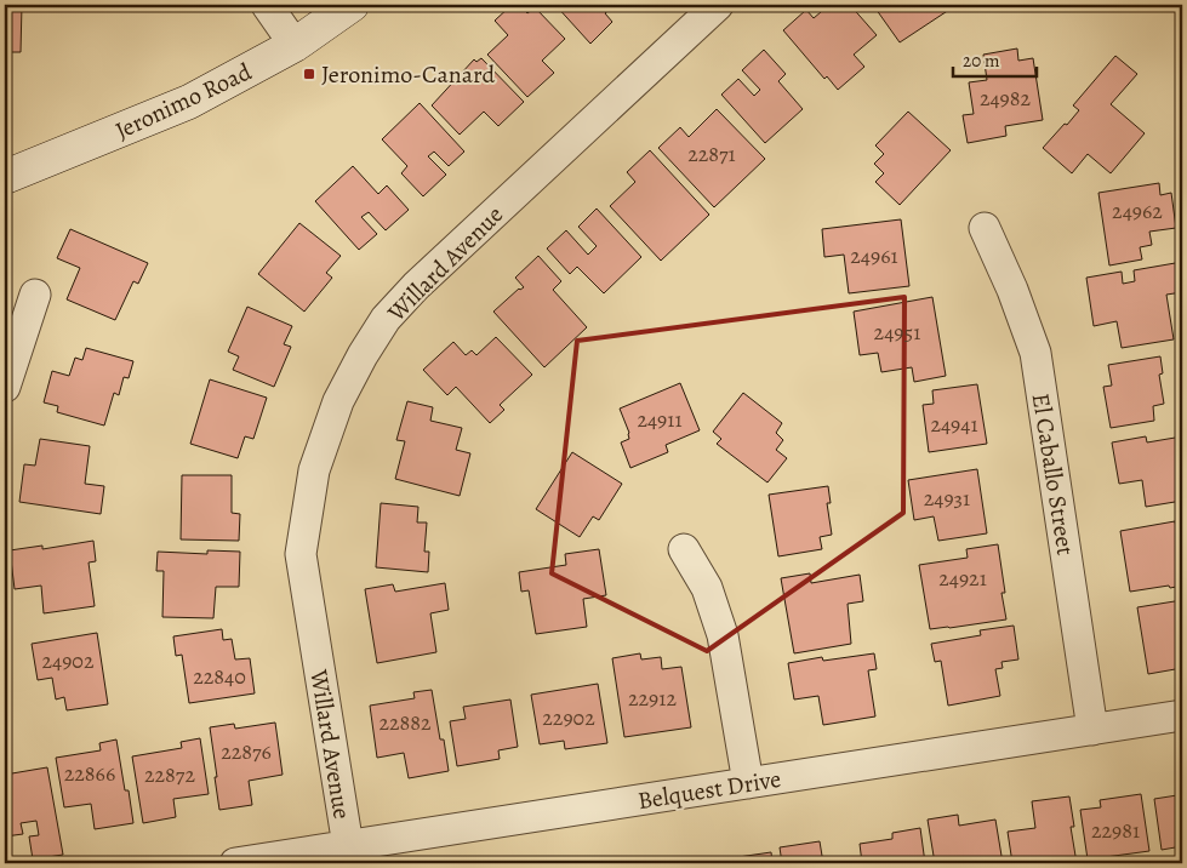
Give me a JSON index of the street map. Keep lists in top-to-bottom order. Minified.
{"streets":{"main road":["Jeronimo Road"],"street":["Willard Avenue","El Caballo Street","Belquest Drive"]},"crossings":[["Willard Avenue","Belquest Drive"],["El Caballo Street","Belquest Drive"]],"places":{"transit":["Jeronimo-Canard"]},"house_numbers":["24982","22871","24962","24961","24951","24911","24941","24931","24921","24902","22840","22912","22902","22882","22876","22866","22872","22981"],"scale_bar":"20 m"}
